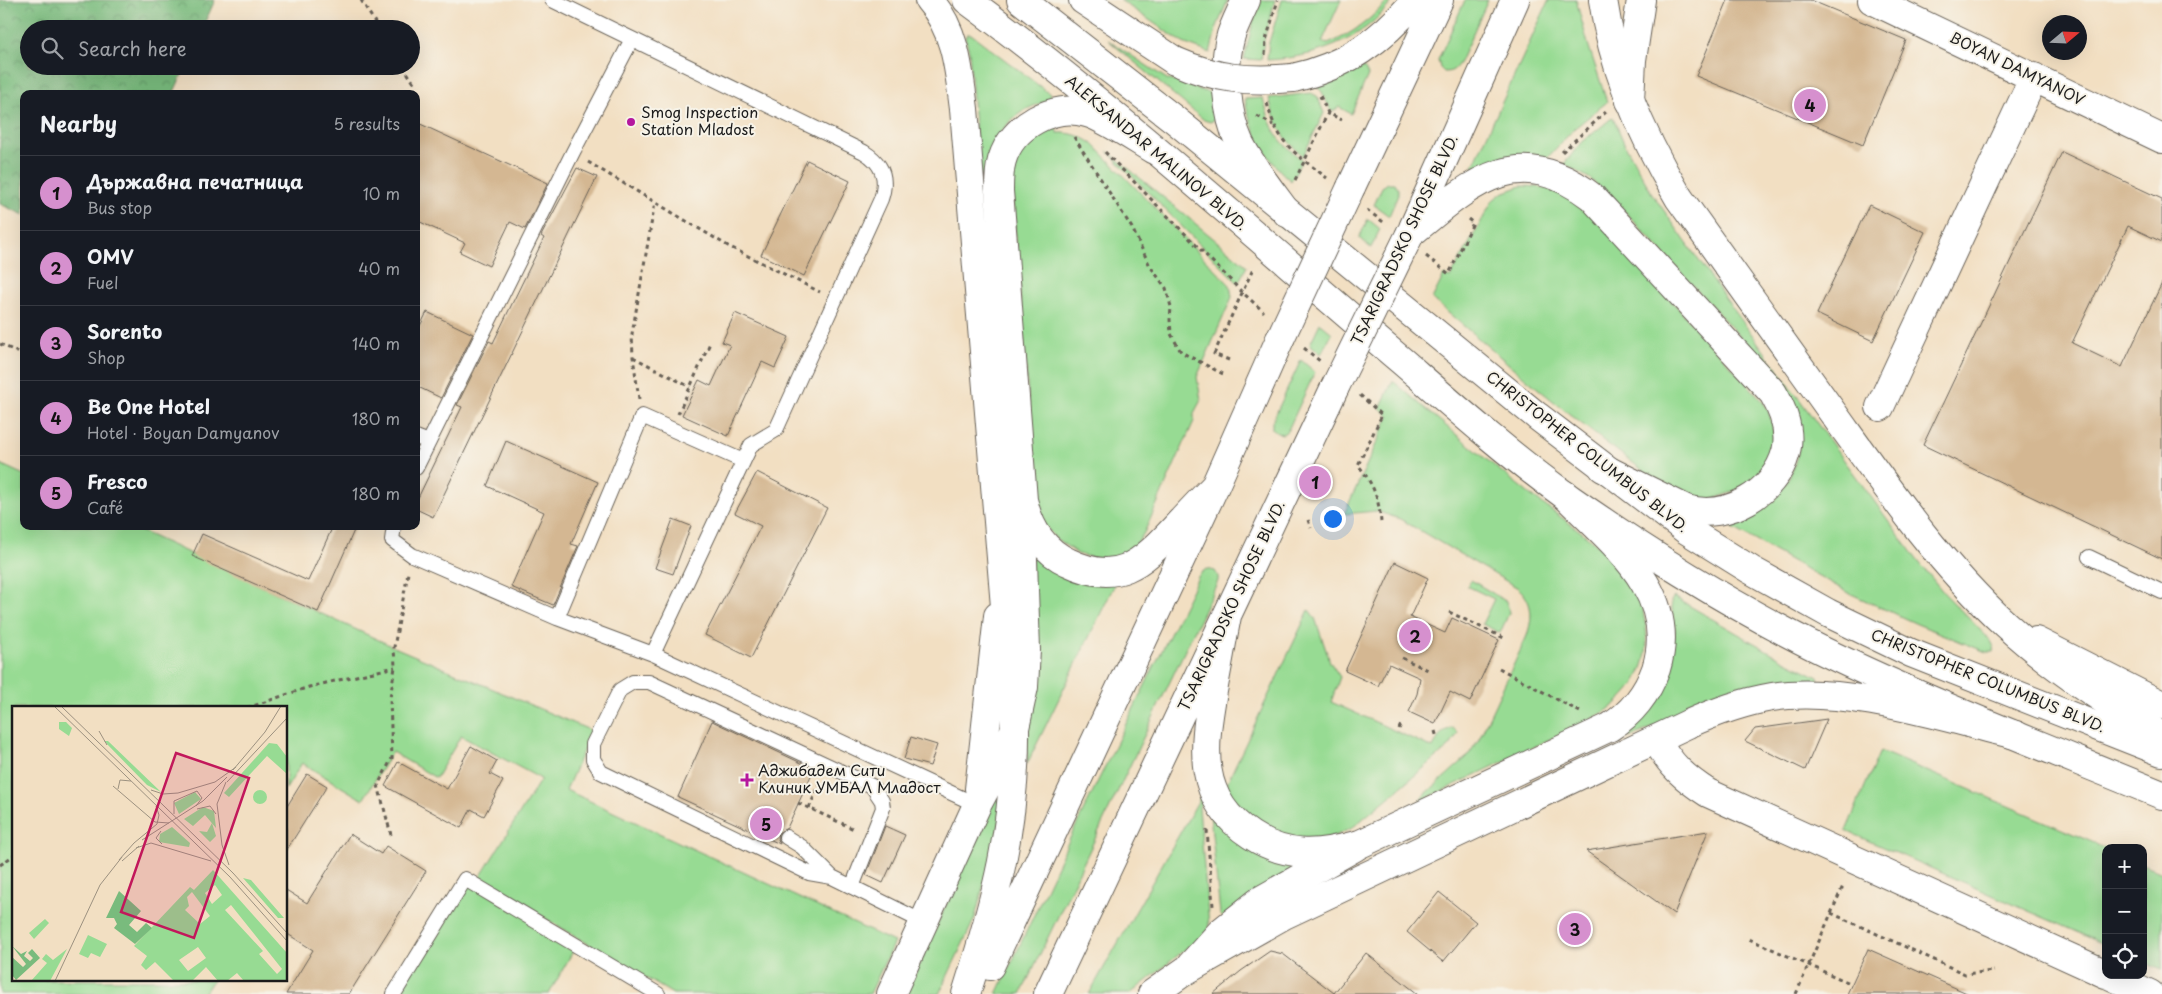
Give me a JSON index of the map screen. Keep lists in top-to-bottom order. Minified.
{"streets":{"main road":["BOYAN DAMYANOV","ALEKSANDAR MALINOV BLVD.","TSARIGRADSKO SHOSE BLVD.","CHRISTOPHER COLUMBUS BLVD."]},"places":{"other":["Smog Inspection Station Mladost"],"health":["Аджибадем Сити Клиник УМБАЛ Младост"]},"north":"right","page":{"search":"Search here","pins":["4","1","2","5","3"],"heading":["Nearby","5 results"],"list":[{"mark":"1","name":"Държавна печатница","note":"Bus stop","value":"10 m"},{"mark":"2","name":"OMV","note":"Fuel","value":"40 m"},{"mark":"3","name":"Sorento","note":"Shop","value":"140 m"},{"mark":"4","name":"Be One Hotel","note":"Hotel · Boyan Damyanov","value":"180 m"},{"mark":"5","name":"Fresco","note":"Café","value":"180 m"}],"map_buttons":["+","−"]}}
